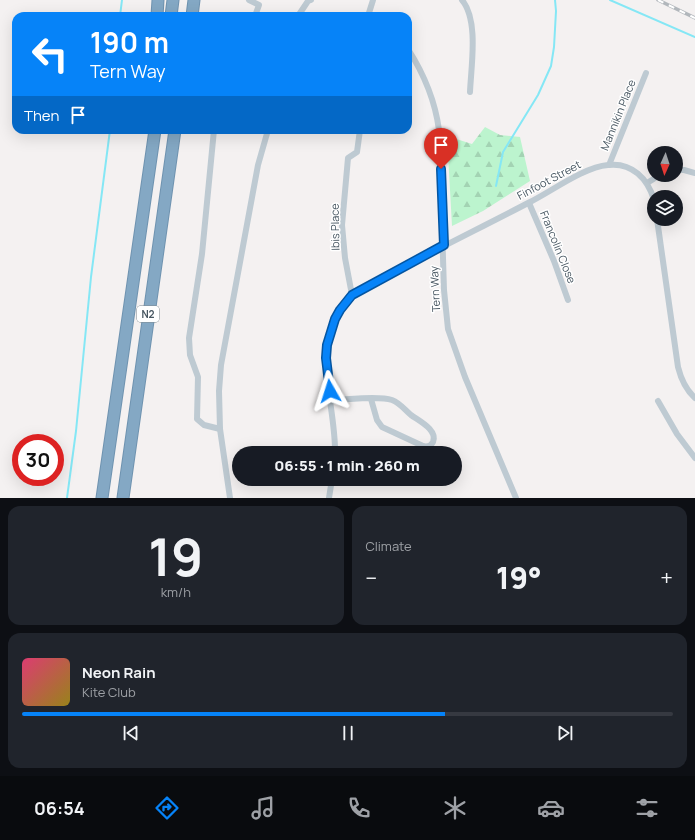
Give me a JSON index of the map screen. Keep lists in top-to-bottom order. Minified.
{"streets":{"highway":["N2"],"street":["Mannikin Place","Finfoot Street","Ibis Place","Francolin Close","Tern Way"]},"crossings":[["Mannikin Place","Finfoot Street"],["Finfoot Street","Ibis Place"],["Finfoot Street","Francolin Close"],["Finfoot Street","Tern Way"]],"north":"bottom","page":{"turn":["190 m","Tern Way"],"then":"Then","limit":"30","trip":"06:55 · 1 min · 260 m","tile":[["19","km/h"],"Climate"],"heat":["−","19°","+"],"song":["Neon Rain","Kite Club"],"tabs":"06:54"}}
